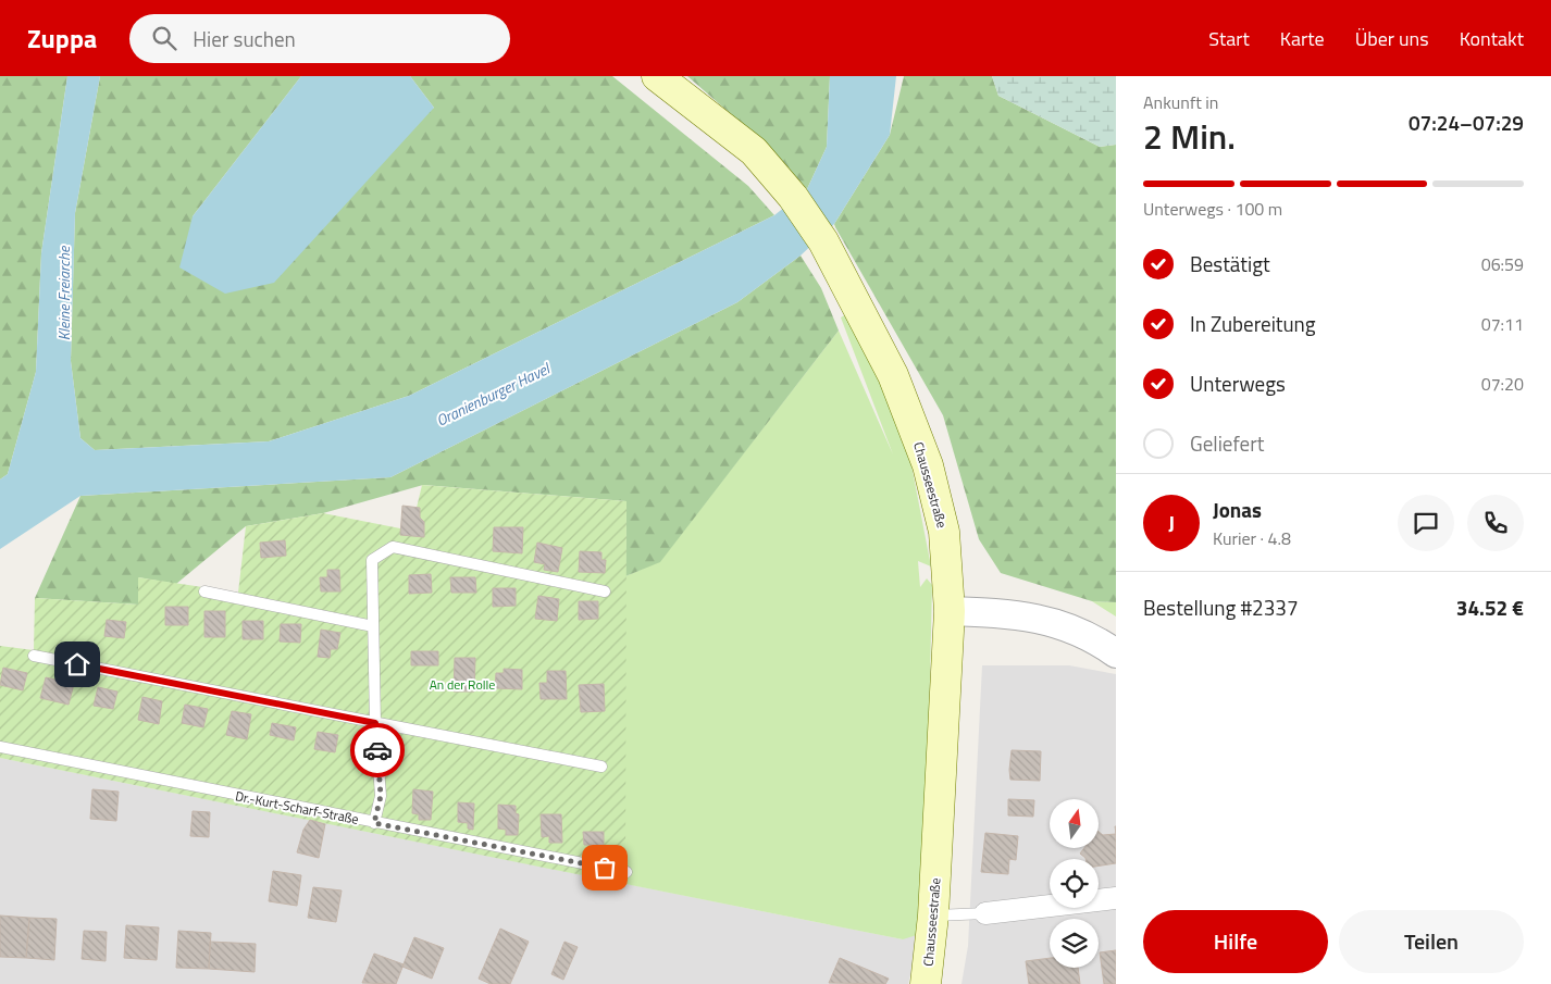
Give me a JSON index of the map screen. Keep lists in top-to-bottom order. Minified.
{"streets":{"main road":["Chausseestraße"],"lane":["Dr.-Kurt-Scharf-Straße"]},"water":["Kleine Freiarche","Oranienburger Havel"],"parks":["An der Rolle"],"north":"top","page":{"header":"Zuppa","search":"Hier suchen","nav":["Start","Karte","Über uns","Kontakt"],"heading":["2 Min.","Ankunft in","07:24–07:29"],"panel":["Jonas","Kurier · 4.8","Bestellung #2337","34.52 €"],"bar":"Unterwegs · 100 m","list":[["Bestätigt","06:59"],["In Zubereitung","07:11"],["Unterwegs","07:20"],"Geliefert"],"round":"J","buttons":["Hilfe","Teilen"]}}
